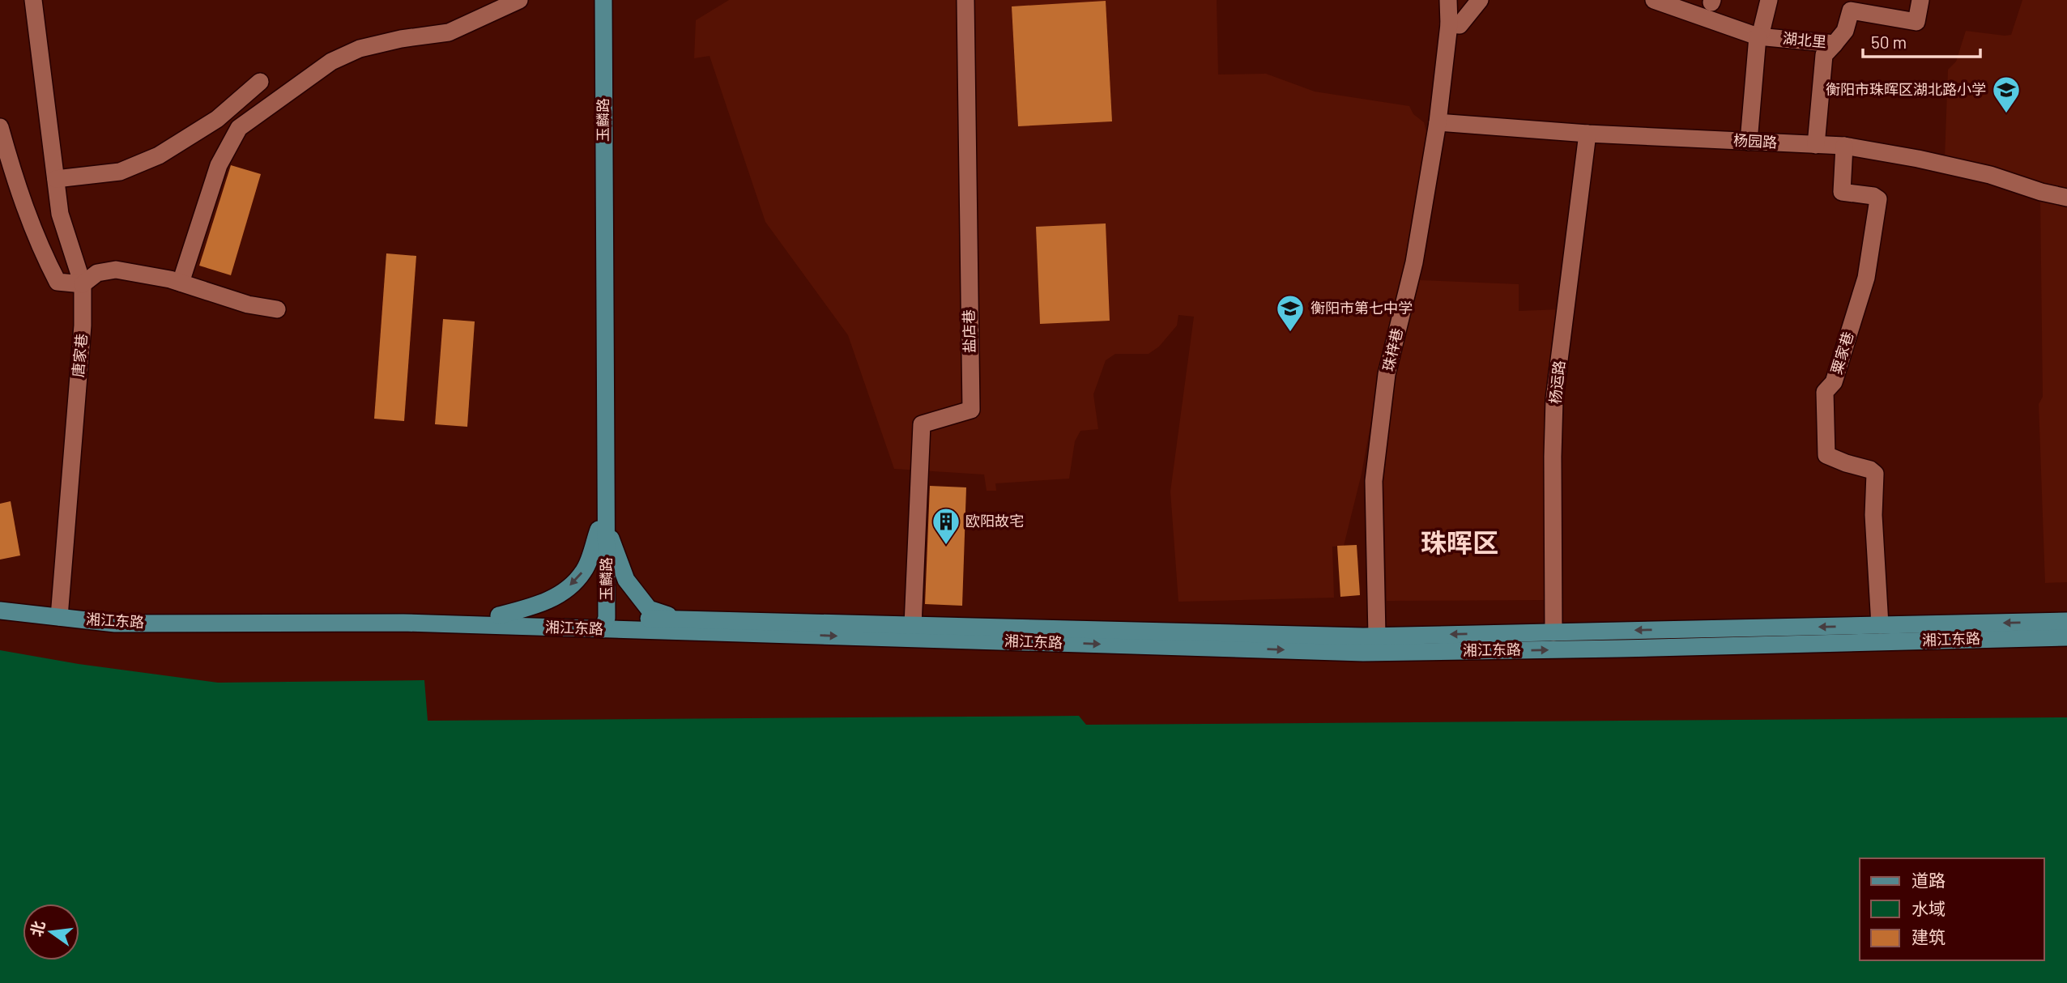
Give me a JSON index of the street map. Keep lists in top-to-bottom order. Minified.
{"streets":{"main road":["玉麟路","湘江东路"],"street":["湖北里","杨园路","盐店巷","珠梓巷","粟家巷","唐家巷","杨运路"]},"crossings":[["玉麟路","湘江东路"],["杨园路","珠梓巷"],["杨园路","粟家巷"],["杨园路","杨运路"],["盐店巷","湘江东路"],["珠梓巷","湘江东路"],["粟家巷","湘江东路"],["唐家巷","湘江东路"],["杨运路","湘江东路"]],"districts":["珠晖区"],"places":{"school or university":["衡阳市珠晖区湖北路小学","衡阳市第七中学"],"building":["欧阳故宅"]},"legend":["道路","水域","建筑"],"scale_bar":"50 m","north":"left"}
